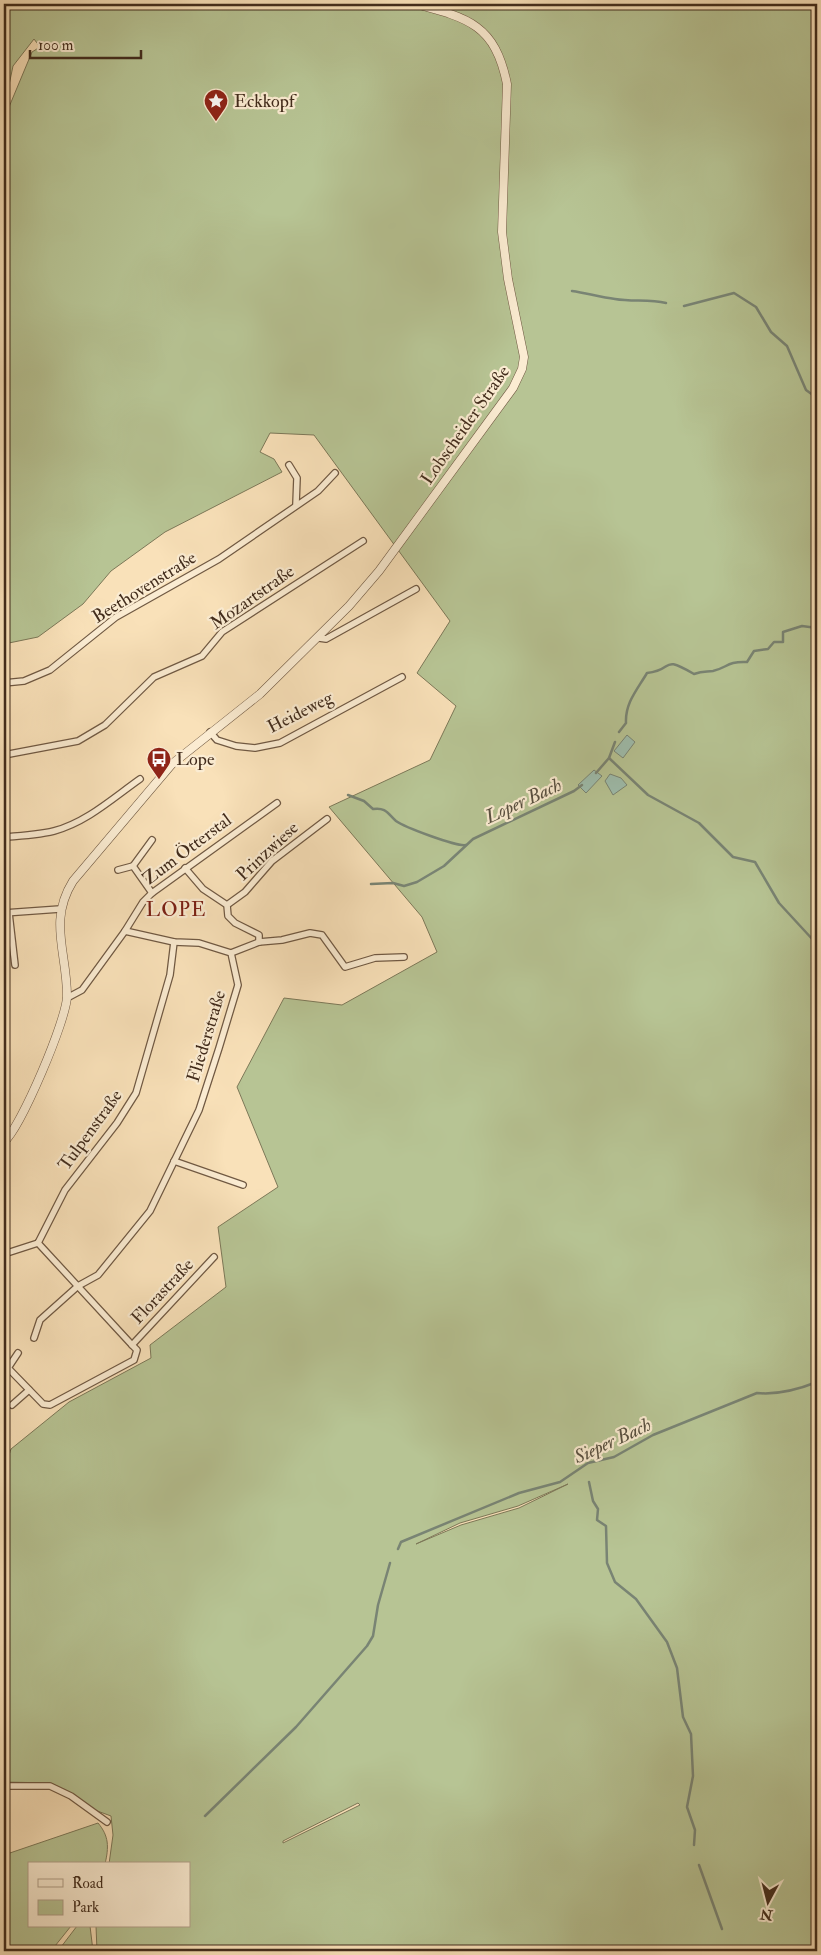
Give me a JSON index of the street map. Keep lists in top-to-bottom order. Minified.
{"streets":{"street":["Lobscheider Straße","Beethovenstraße","Mozartstraße","Heideweg","Zum Ötterstal","Prinzwiese","Fliederstraße","Tulpenstraße","Florastraße"]},"crossings":[["Lobscheider Straße","Heideweg"],["Fliederstraße","Florastraße"],["Tulpenstraße","Florastraße"]],"districts":["LOPE"],"water":["Loper Bach","Sieper Bach"],"places":{"place":["Eckkopf"],"bus stop":["Lope"]},"legend":["Road","Park"],"scale_bar":"100 m","north":"bottom"}
